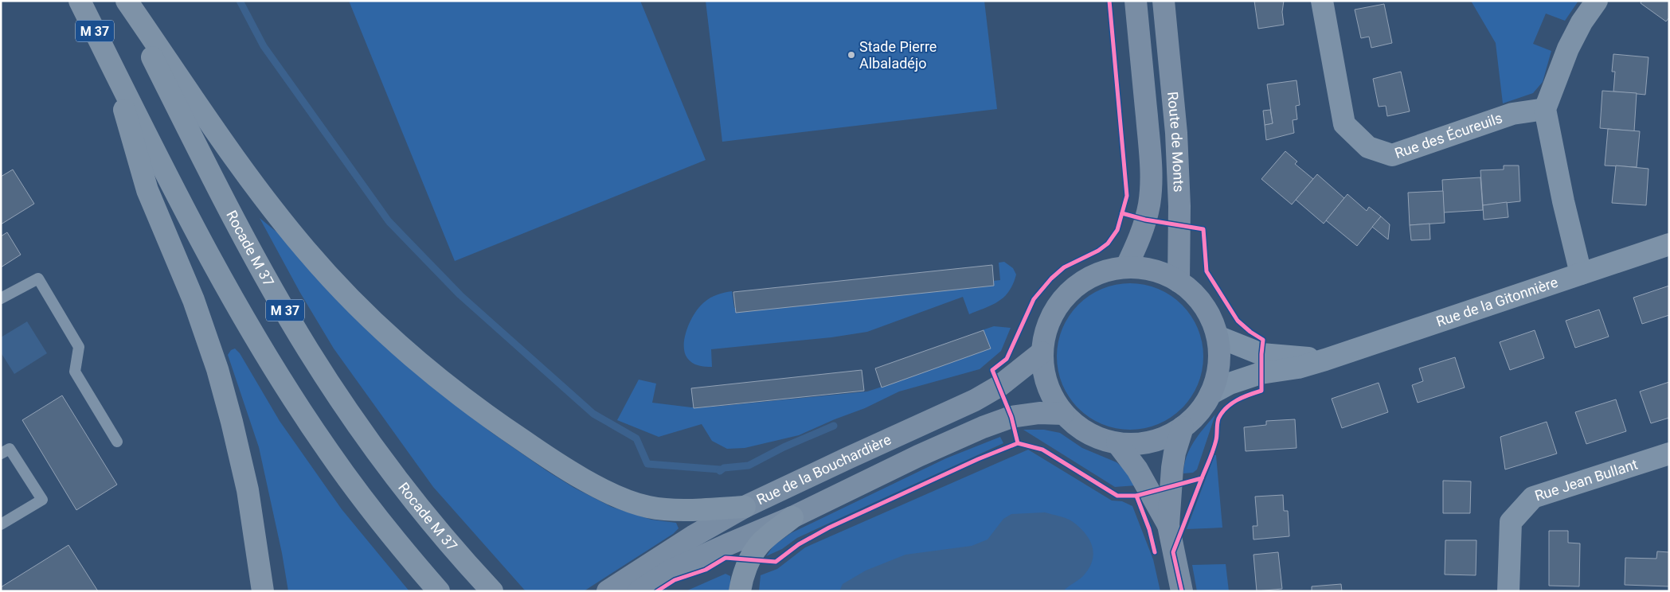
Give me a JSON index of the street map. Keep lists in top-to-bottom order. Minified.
{"streets":{"highway":["M 37","Rocade M 37"],"main road":["Route de Monts","Rue de la Bouchardière"],"street":["Rue des Écureuils","Rue de la Gitonnière","Rue Jean Bullant"]},"places":["Stade Pierre Albaladéjo"]}
